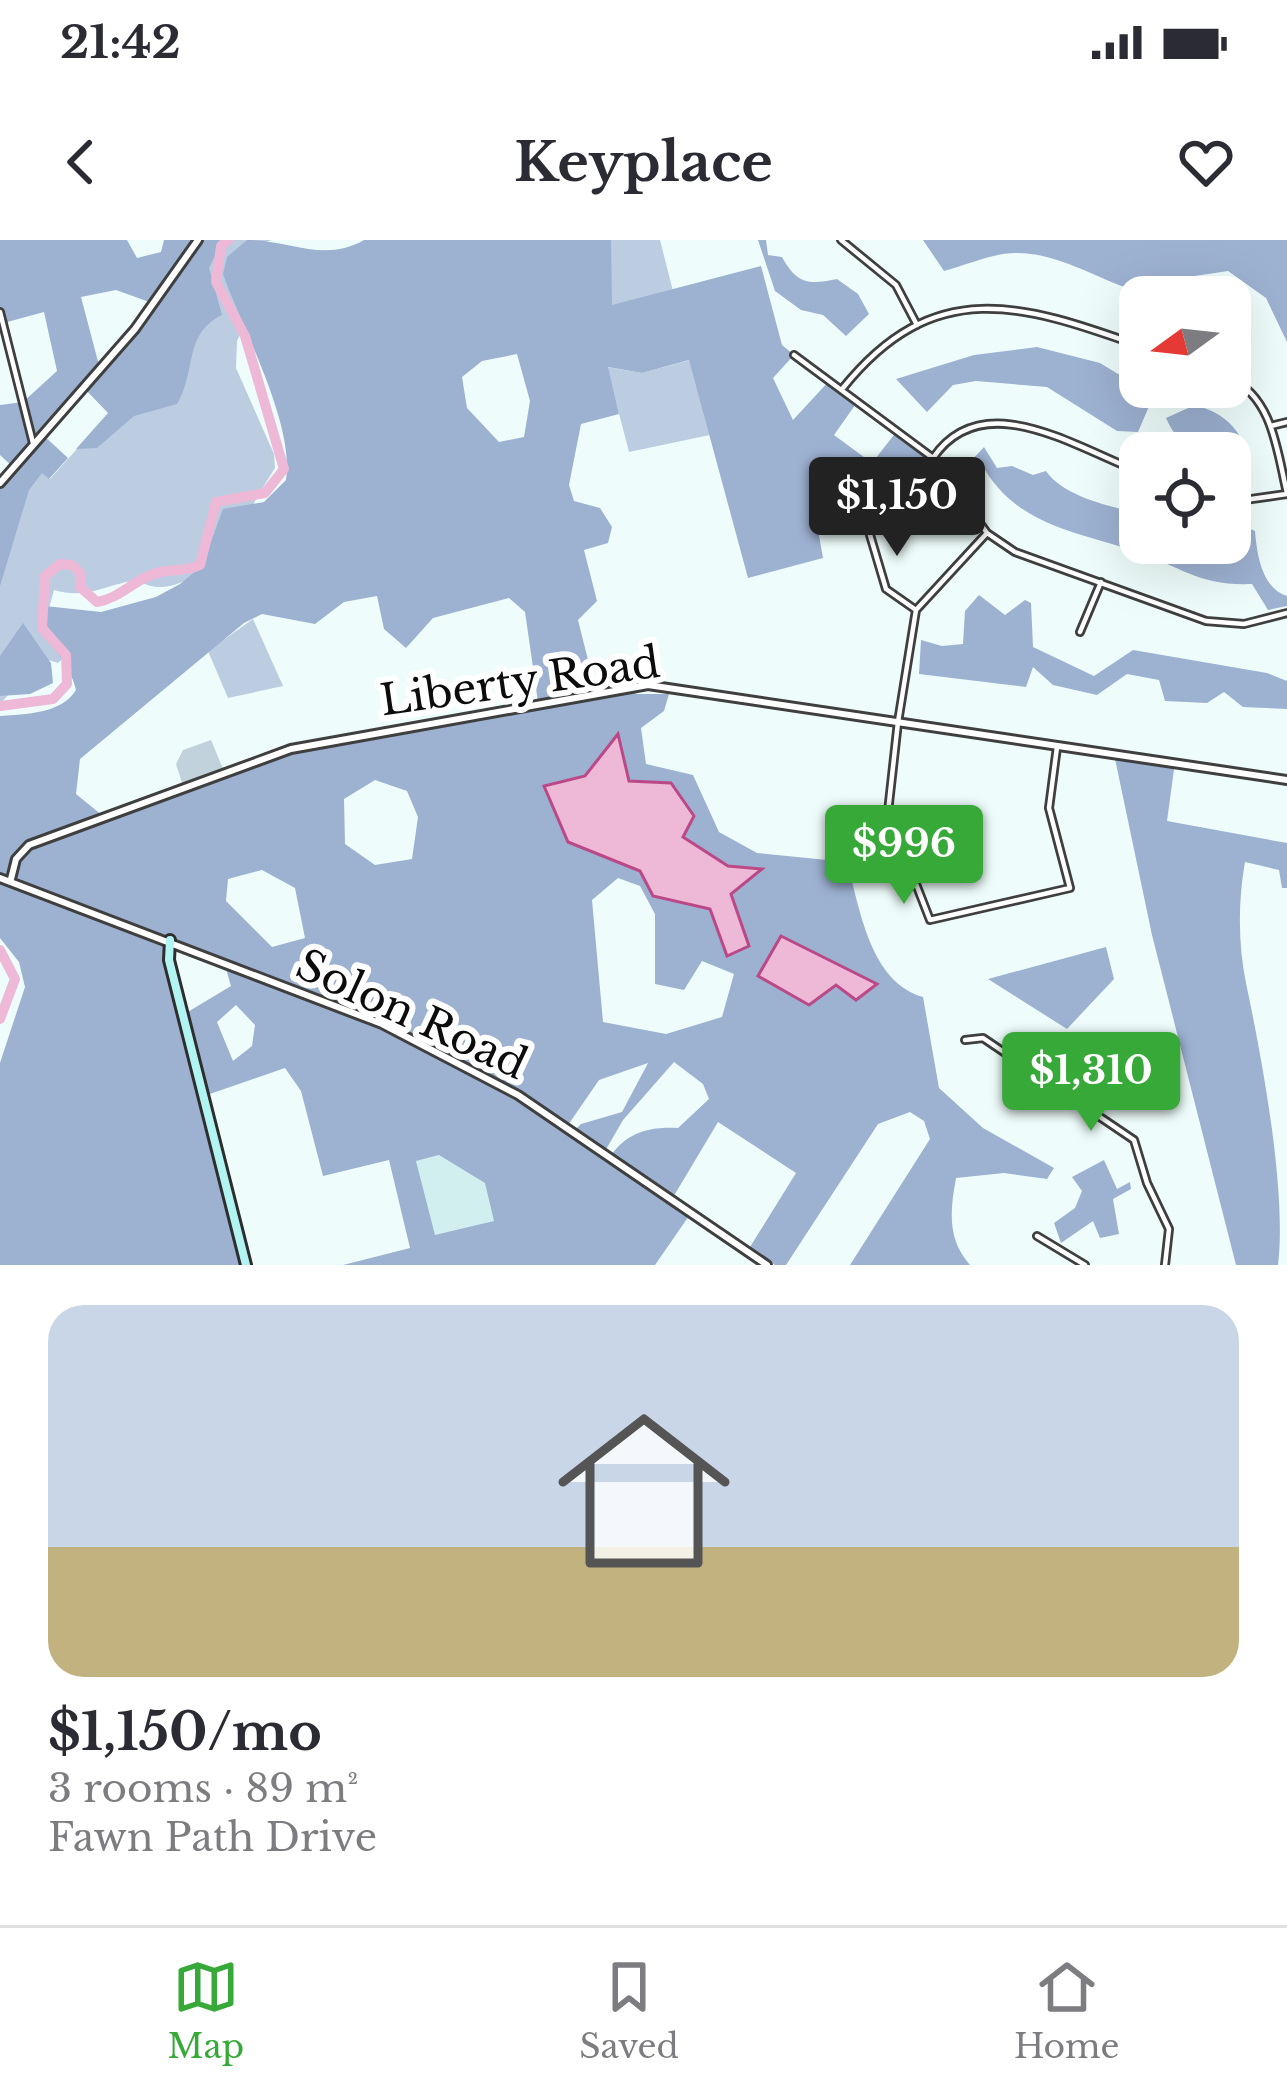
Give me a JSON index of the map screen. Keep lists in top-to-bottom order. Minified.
{"streets":{"street":["Liberty Road","Solon Road"]},"crossings":[["Liberty Road","Solon Road"]],"north":"left","page":{"status":"21:42","header":"Keyplace","price":["$1,150","$996","$1,310"],"list":[{"name":"$1,150/mo","note":"3 rooms · 89 m² · Fawn Path Drive"}],"tabs":["Map","Saved","Home"]}}
